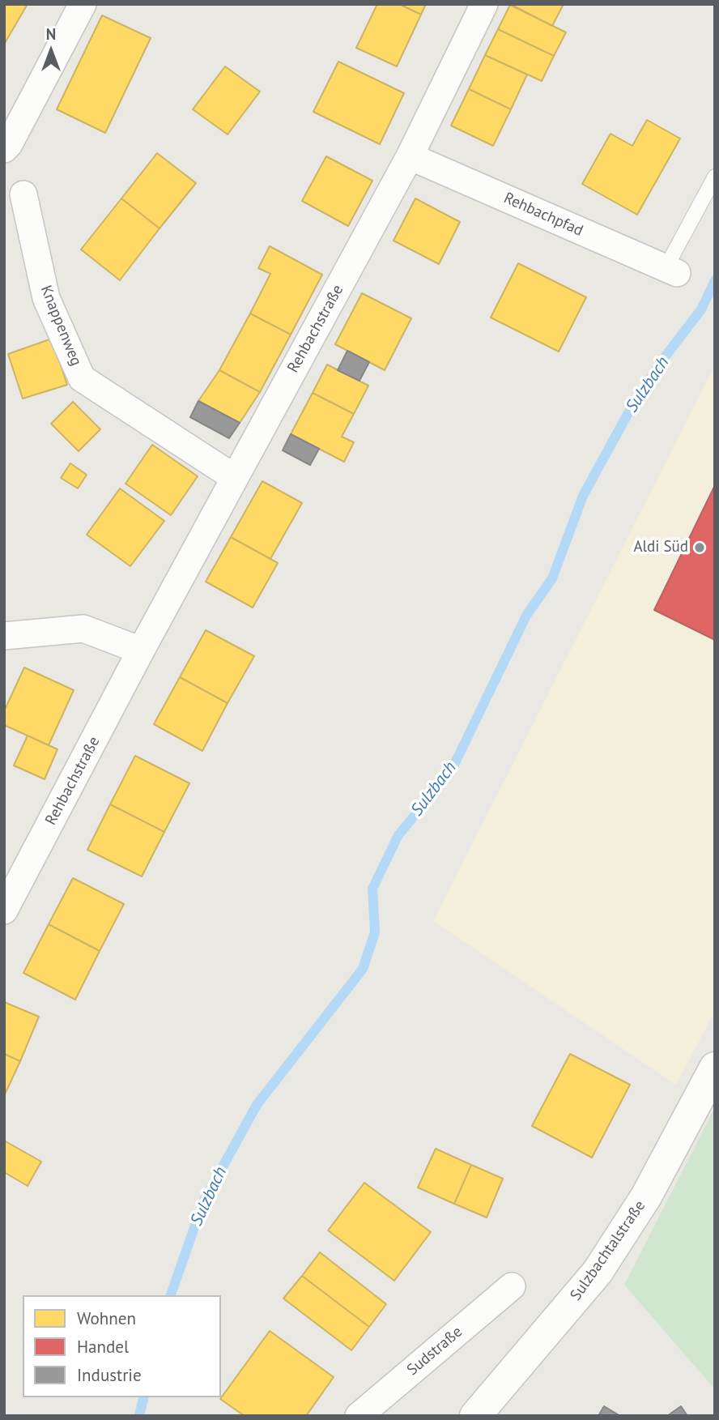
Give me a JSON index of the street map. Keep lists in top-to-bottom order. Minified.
{"streets":{"main road":["Sulzbachtalstraße"],"street":["Rehbachpfad","Knappenweg","Rehbachstraße","Sudstraße"]},"crossings":[["Rehbachpfad","Rehbachstraße"],["Knappenweg","Rehbachstraße"]],"water":["Sulzbach"],"places":["Aldi Süd"],"legend":["Wohnen","Handel","Industrie"],"north":"top"}
